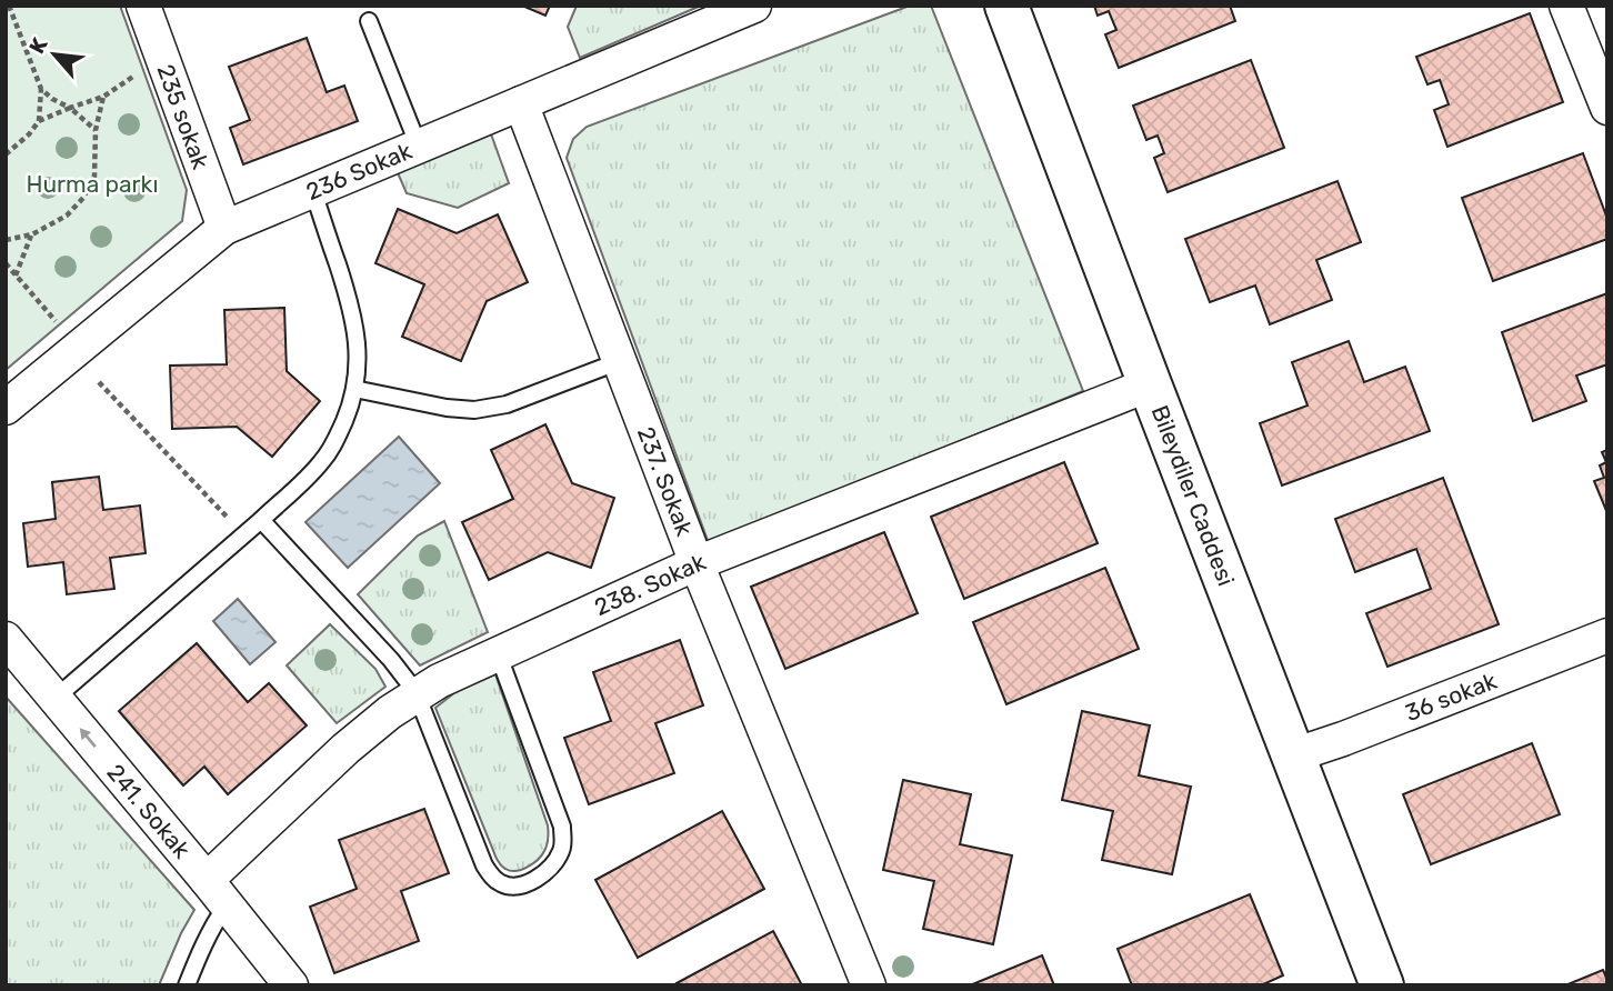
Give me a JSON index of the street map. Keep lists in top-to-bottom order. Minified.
{"streets":{"street":["235 sokak","236 Sokak","237. Sokak","Bileydiler Caddesi","238. Sokak","36 sokak","241. Sokak"]},"crossings":[["235 sokak","236 Sokak"],["236 Sokak","237. Sokak"],["237. Sokak","238. Sokak"],["Bileydiler Caddesi","238. Sokak"],["Bileydiler Caddesi","36 sokak"],["238. Sokak","241. Sokak"]],"one_way":["241. Sokak"],"parks":["Hurma parkı"],"north":"top left"}
